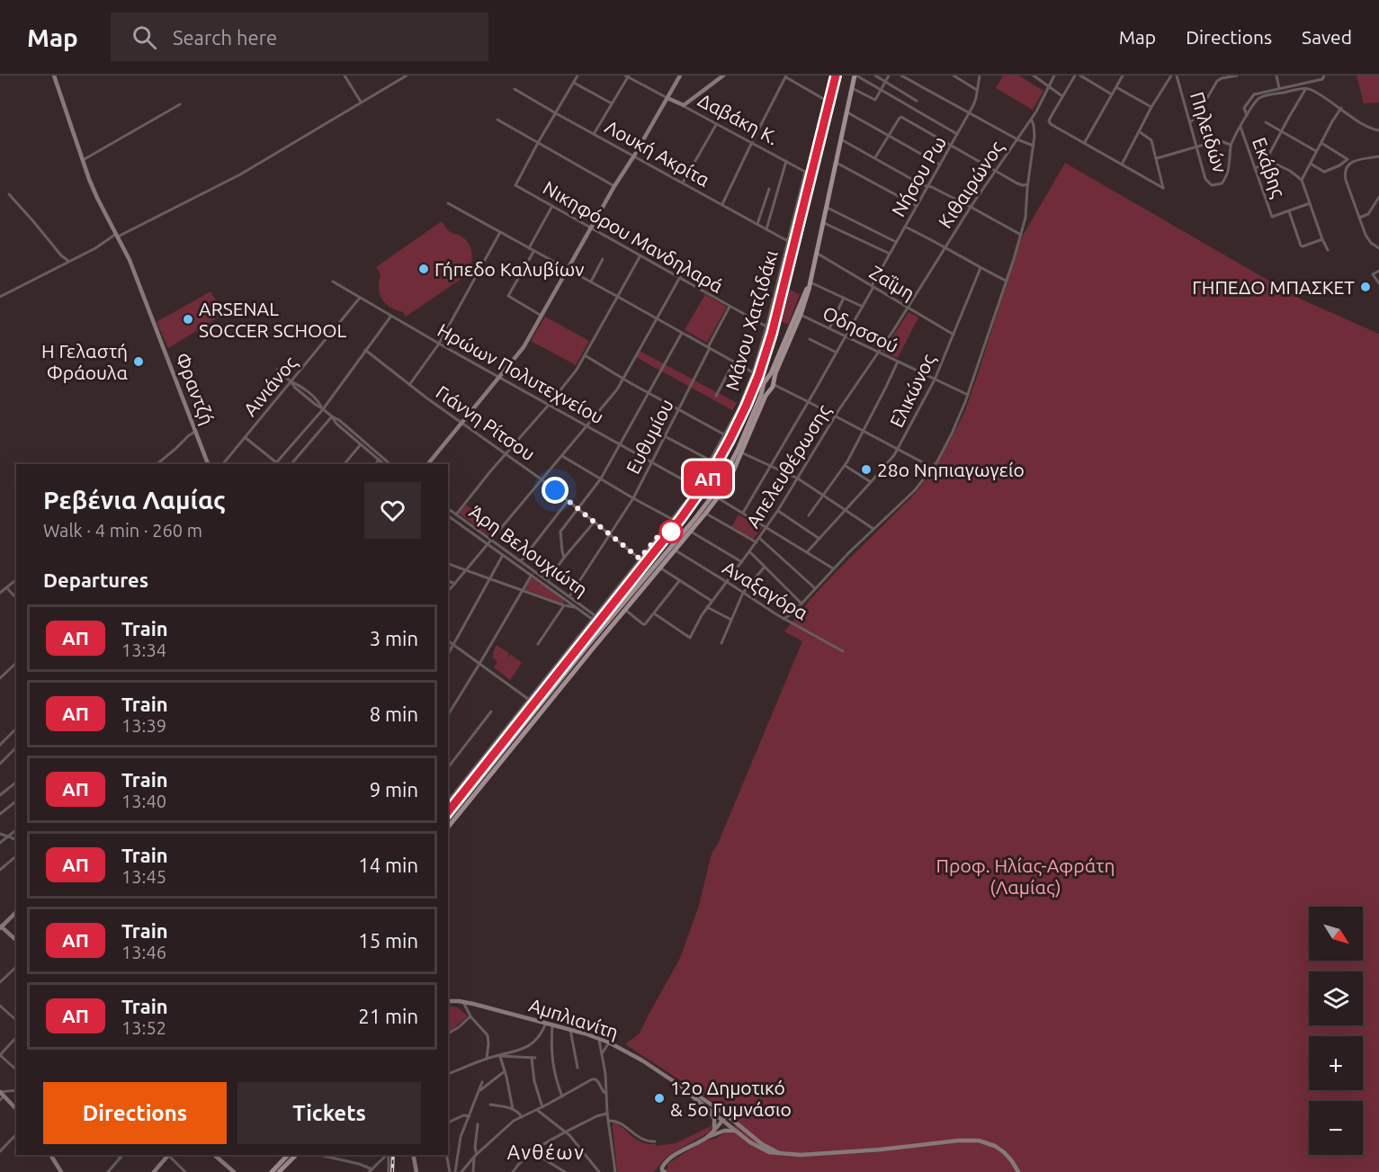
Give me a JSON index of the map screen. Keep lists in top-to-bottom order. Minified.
{"streets":{"main road":["Δαβάκη Κ.","Φραντζή","Αμπλιανίτη"],"street":["Πηλειδών","Λουκή Ακρίτα","Εκάβης","Νήσου Ρω","Κιθαιρώνος","Νικηφόρου Μανδηλαρά","Ζαΐμη","Μάνου Χατζιδάκι","Οδησσού","Ηρώων Πολυτεχνείου","Αινιάνος","Ελικώνος","Γιάννη Ρίτσου","Ευθυμίου","Απελευθέρωσης","Άρη Βελουχιώτη","Αναξαγόρα"]},"crossings":[["Δαβάκη Κ.","Μάνου Χατζιδάκι"],["Πηλειδών","Εκάβης"],["Λουκή Ακρίτα","Μάνου Χατζιδάκι"],["Νήσου Ρω","Ζαΐμη"],["Νήσου Ρω","Οδησσού"],["Κιθαιρώνος","Ζαΐμη"],["Κιθαιρώνος","Απελευθέρωσης"],["Νικηφόρου Μανδηλαρά","Μάνου Χατζιδάκι"],["Νικηφόρου Μανδηλαρά","Ευθυμίου"],["Ζαΐμη","Ελικώνος"],["Ζαΐμη","Απελευθέρωσης"],["Μάνου Χατζιδάκι","Ηρώων Πολυτεχνείου"],["Μάνου Χατζιδάκι","Γιάννη Ρίτσου"],["Μάνου Χατζιδάκι","Άρη Βελουχιώτη"],["Οδησσού","Ελικώνος"],["Οδησσού","Απελευθέρωσης"],["Ηρώων Πολυτεχνείου","Αινιάνος"],["Ηρώων Πολυτεχνείου","Ευθυμίου"],["Γιάννη Ρίτσου","Ευθυμίου"],["Ευθυμίου","Άρη Βελουχιώτη"],["Απελευθέρωσης","Αναξαγόρα"]],"districts":["Ανθέων"],"parks":["Προφ. Ηλίας-Αφράτη (Λαμίας)"],"places":["Γήπεδο Καλυβίων","ΓΗΠΕΔΟ ΜΠΑΣΚΕΤ","ARSENAL SOCCER SCHOOL","Η Γελαστή Φράουλα","28ο Νηπιαγωγείο","12ο Δημοτικό & 5ο Γυμνάσιο"],"north":"bottom right","page":{"header":"Map","search":"Search here","nav":["Map","Directions","Saved"],"on_map":"ΑΠ","heading":[["Ρεβένια Λαμίας","Walk · 4 min · 260 m"],"Departures"],"list":[{"mark":"ΑΠ","name":"Train","note":"13:34","value":"3 min"},{"mark":"ΑΠ","name":"Train","note":"13:39","value":"8 min"},{"mark":"ΑΠ","name":"Train","note":"13:40","value":"9 min"},{"mark":"ΑΠ","name":"Train","note":"13:45","value":"14 min"},{"mark":"ΑΠ","name":"Train","note":"13:46","value":"15 min"},{"mark":"ΑΠ","name":"Train","note":"13:52","value":"21 min"}],"map_buttons":["+","−"],"buttons":["Directions","Tickets"]}}
